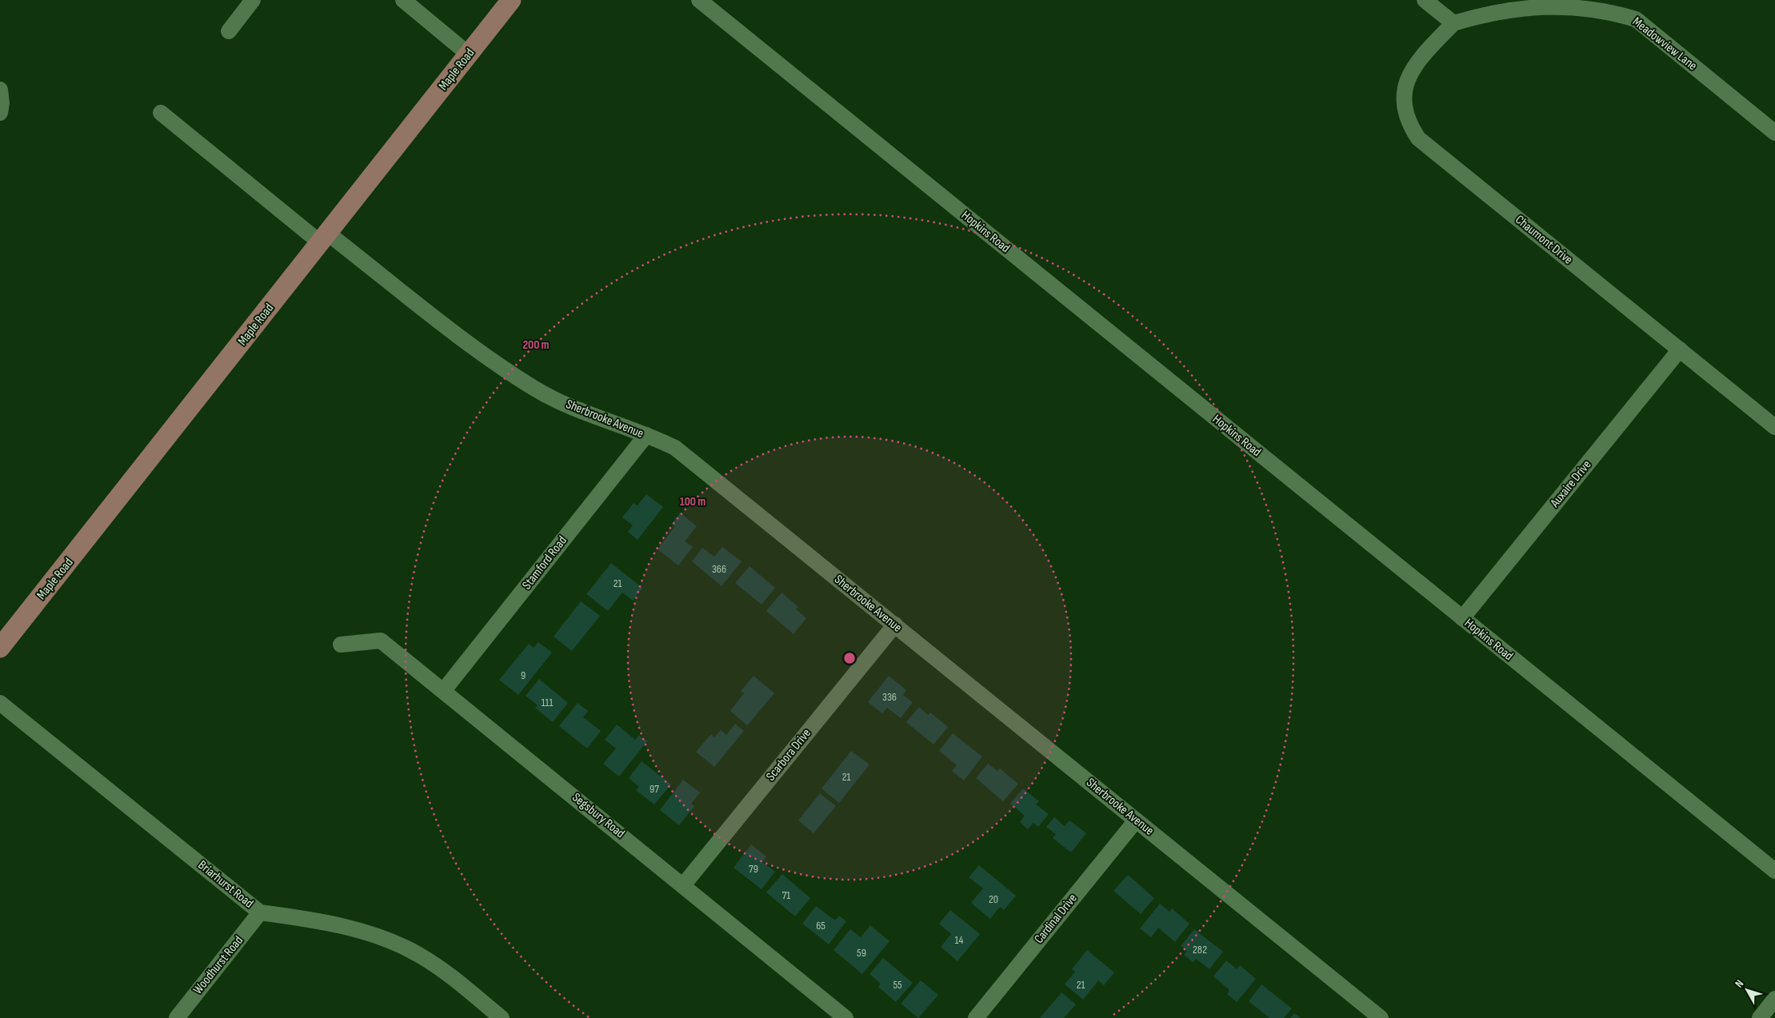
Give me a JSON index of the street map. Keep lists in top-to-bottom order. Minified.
{"streets":{"main road":["Maple Road"],"street":["Meadowview Lane","Hopkins Road","Chaumont Drive","Sherbrooke Avenue","Auxaire Drive","Stamford Road","Scarbora Drive","Segsbury Road","Briarhurst Road","Cardinal Drive","Woodhurst Road"]},"crossings":[["Meadowview Lane","Chaumont Drive"],["Maple Road","Sherbrooke Avenue"],["Hopkins Road","Auxaire Drive"],["Chaumont Drive","Auxaire Drive"],["Sherbrooke Avenue","Stamford Road"],["Sherbrooke Avenue","Scarbora Drive"],["Sherbrooke Avenue","Cardinal Drive"],["Stamford Road","Segsbury Road"],["Scarbora Drive","Segsbury Road"],["Briarhurst Road","Woodhurst Road"]],"house_numbers":["366","21","9","336","111","21","97","79","71","20","65","14","282","59","55","21"],"north":"top left","rings":["200 m","100 m"]}
